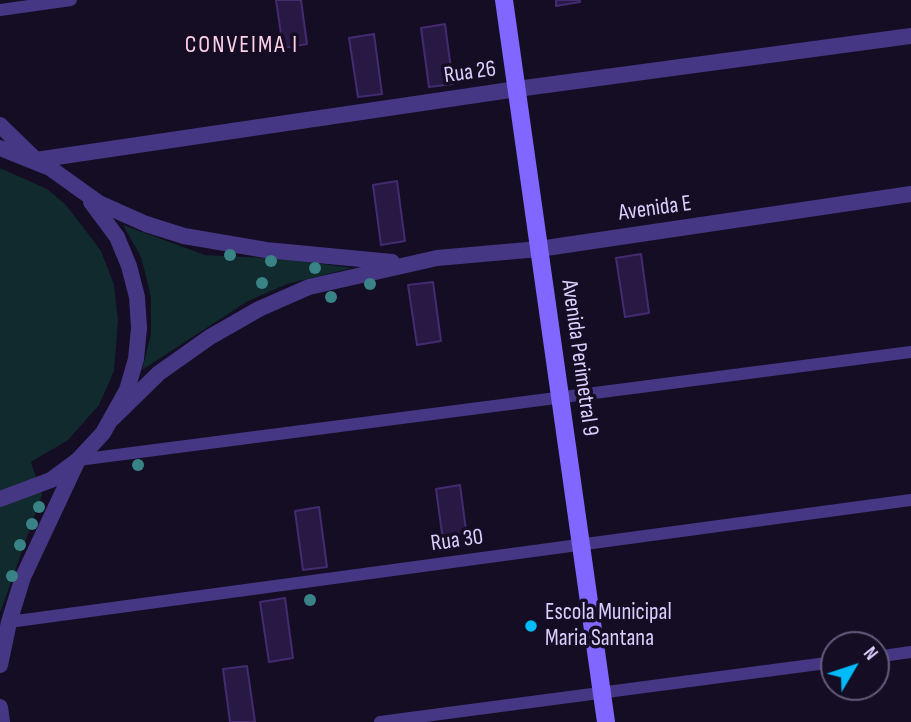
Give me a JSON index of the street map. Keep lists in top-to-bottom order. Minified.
{"streets":{"main road":["Avenida Perimetral 9"],"street":["Rua 26","Avenida E","Rua 30"]},"crossings":[["Rua 26","Avenida Perimetral 9"],["Avenida E","Avenida Perimetral 9"],["Avenida Perimetral 9","Rua 30"]],"districts":["CONVEIMA I"],"places":["Escola Municipal Maria Santana"],"north":"top right"}
